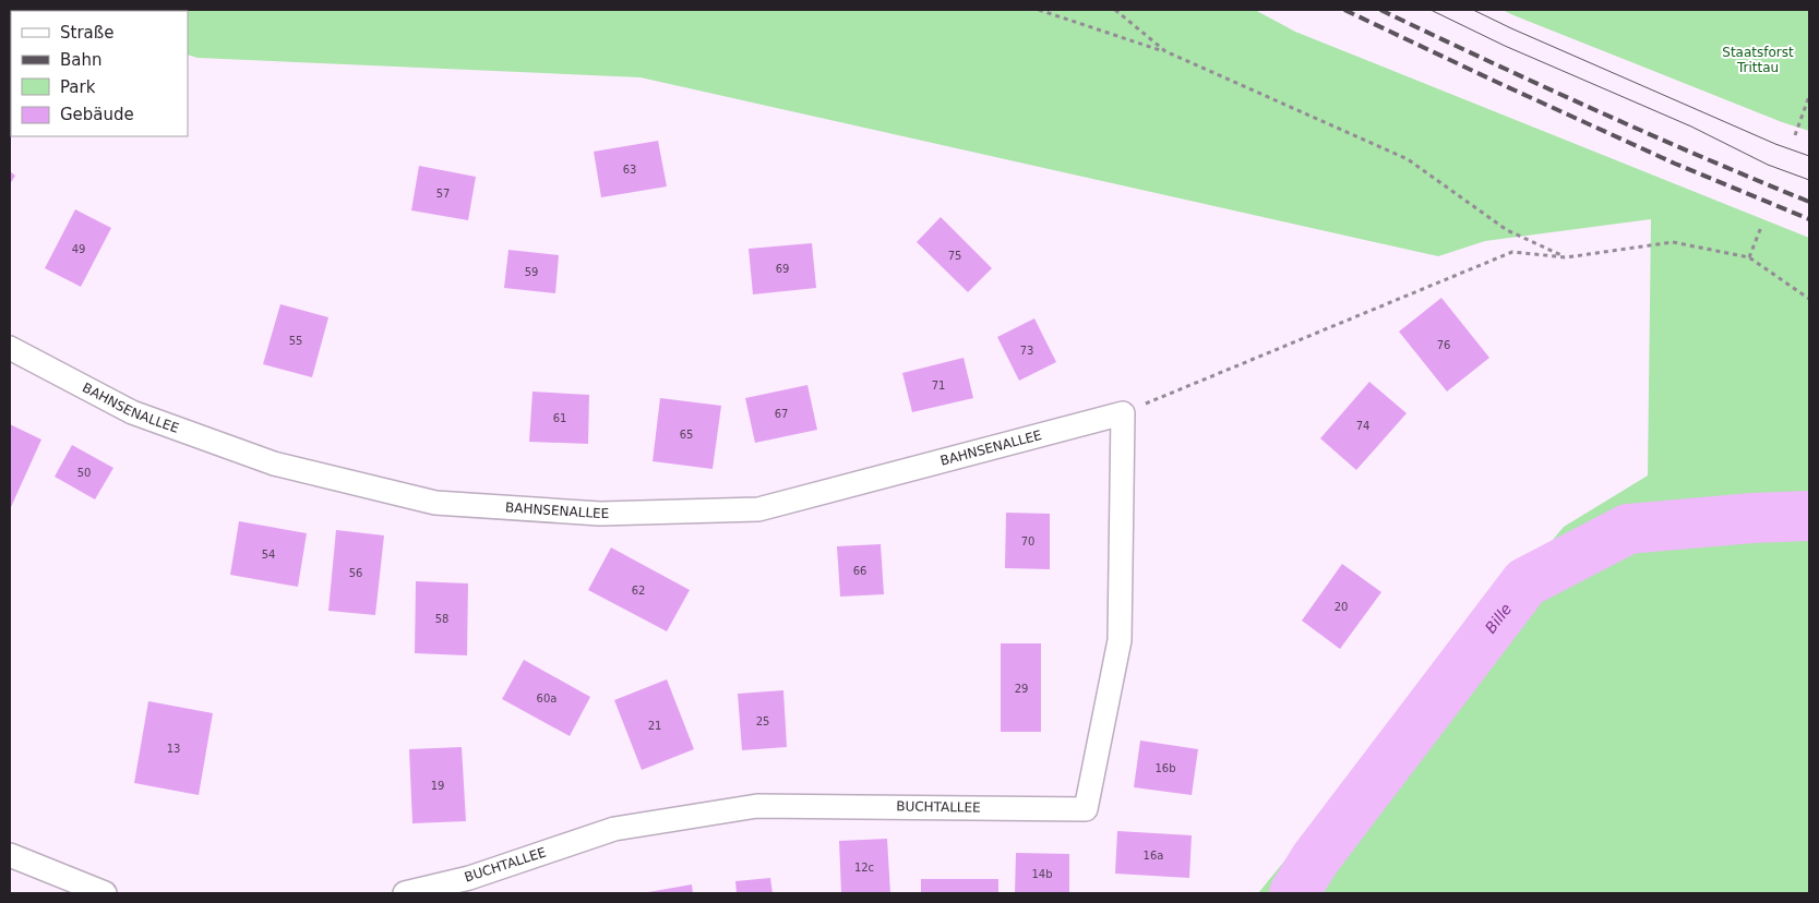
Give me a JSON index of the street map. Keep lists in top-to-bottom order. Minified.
{"streets":{"street":["BAHNSENALLEE","BUCHTALLEE"]},"crossings":[["BAHNSENALLEE","BUCHTALLEE"]],"water":["Bille"],"parks":["Staatsforst Trittau"],"house_numbers":["63","57","49","75","69","59","55","76","73","71","67","61","74","65","50","70","54","66","56","62","20","58","29","60a","25","21","13","16b","19","16a","12c","14b"],"legend":["Straße","Bahn","Park","Gebäude"]}
